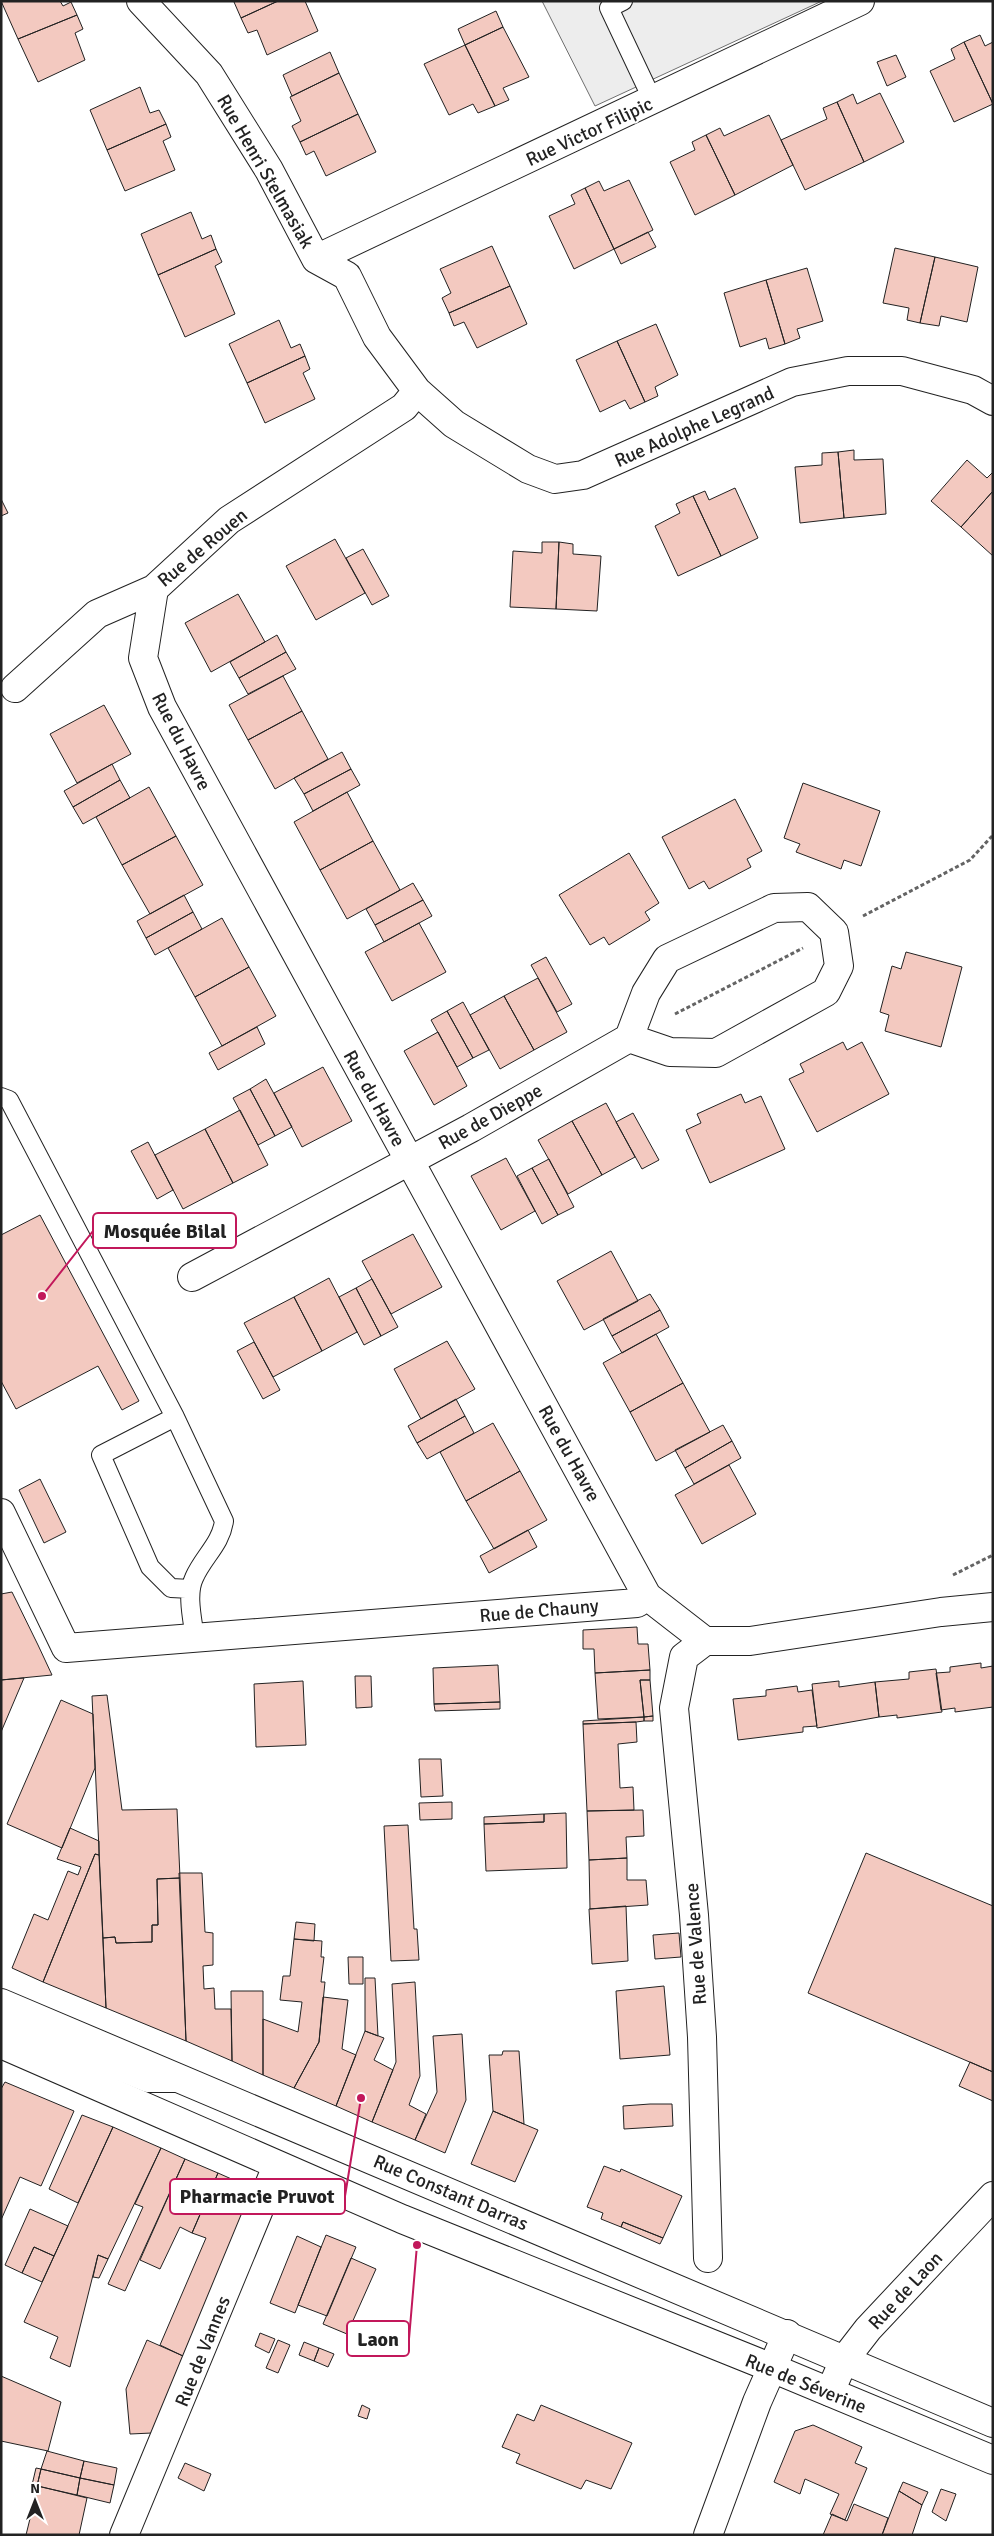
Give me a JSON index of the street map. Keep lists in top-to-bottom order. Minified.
{"streets":{"street":["Rue Victor Filipic","Rue Henri Stelmasiak","Rue Adolphe Legrand","Rue de Rouen","Rue du Havre","Rue de Dieppe","Rue de Chauny","Rue de Valence","Rue Constant Darras","Rue de Laon","Rue de Vannes","Rue de Séverine"]},"crossings":[["Rue Victor Filipic","Rue Henri Stelmasiak"],["Rue Henri Stelmasiak","Rue Adolphe Legrand"],["Rue Henri Stelmasiak","Rue de Rouen"],["Rue Adolphe Legrand","Rue de Rouen"],["Rue de Rouen","Rue du Havre"],["Rue du Havre","Rue de Dieppe"],["Rue du Havre","Rue de Chauny"],["Rue Constant Darras","Rue de Laon"],["Rue Constant Darras","Rue de Séverine"],["Rue de Laon","Rue de Séverine"],["Rue de Vannes","Rue de Séverine"]],"places":["Mosquée Bilal","Pharmacie Pruvot","Laon"],"north":"top"}
